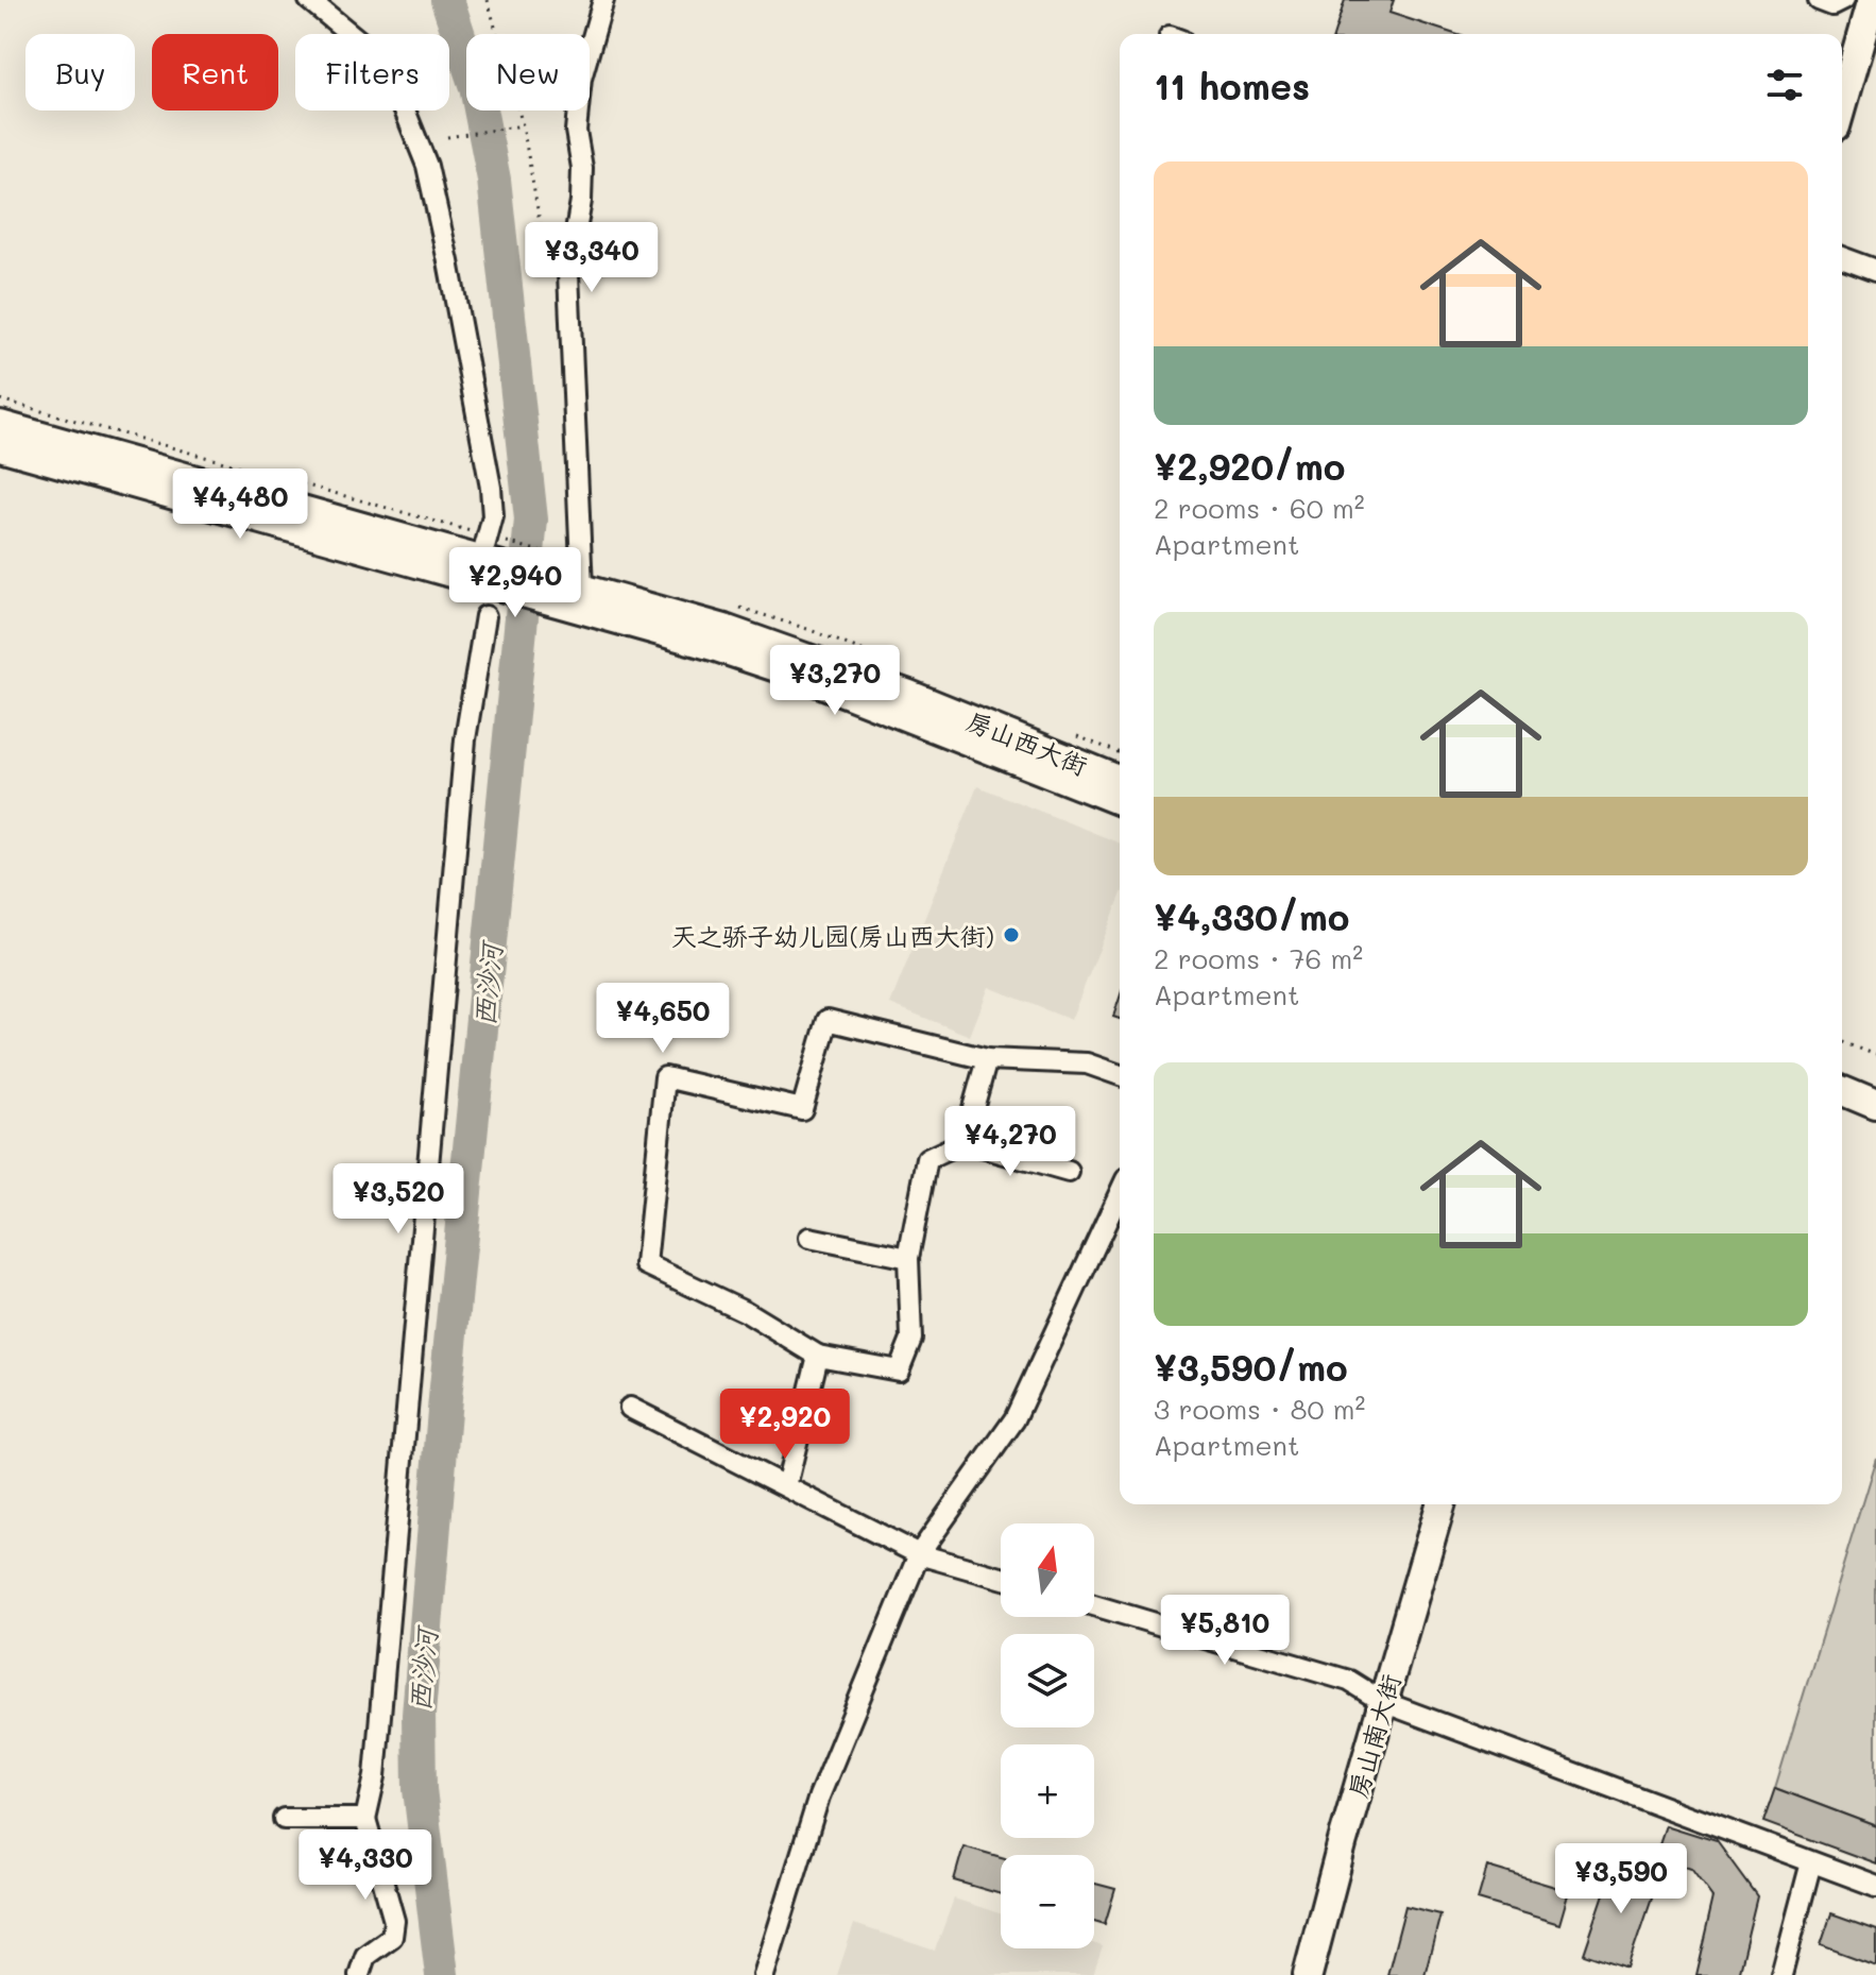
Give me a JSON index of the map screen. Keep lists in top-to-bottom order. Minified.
{"streets":{"main road":["房山西大街","房山南大街"]},"water":["西沙河"],"places":["天之骄子幼儿园(房山西大街)"],"north":"top","page":{"chip":["Buy","Rent","Filters","New"],"heading":"11 homes","list":[{"name":"¥2,920/mo","note":"2 rooms · 60 m² · Apartment"},{"name":"¥4,330/mo","note":"2 rooms · 76 m² · Apartment"},{"name":"¥3,590/mo","note":"3 rooms · 80 m² · Apartment"}],"price":["¥3,340","¥4,480","¥2,940","¥3,270","¥4,650","¥4,270","¥3,520","¥2,920","¥5,810","¥4,330","¥3,590"],"map_buttons":["+","−"]}}
